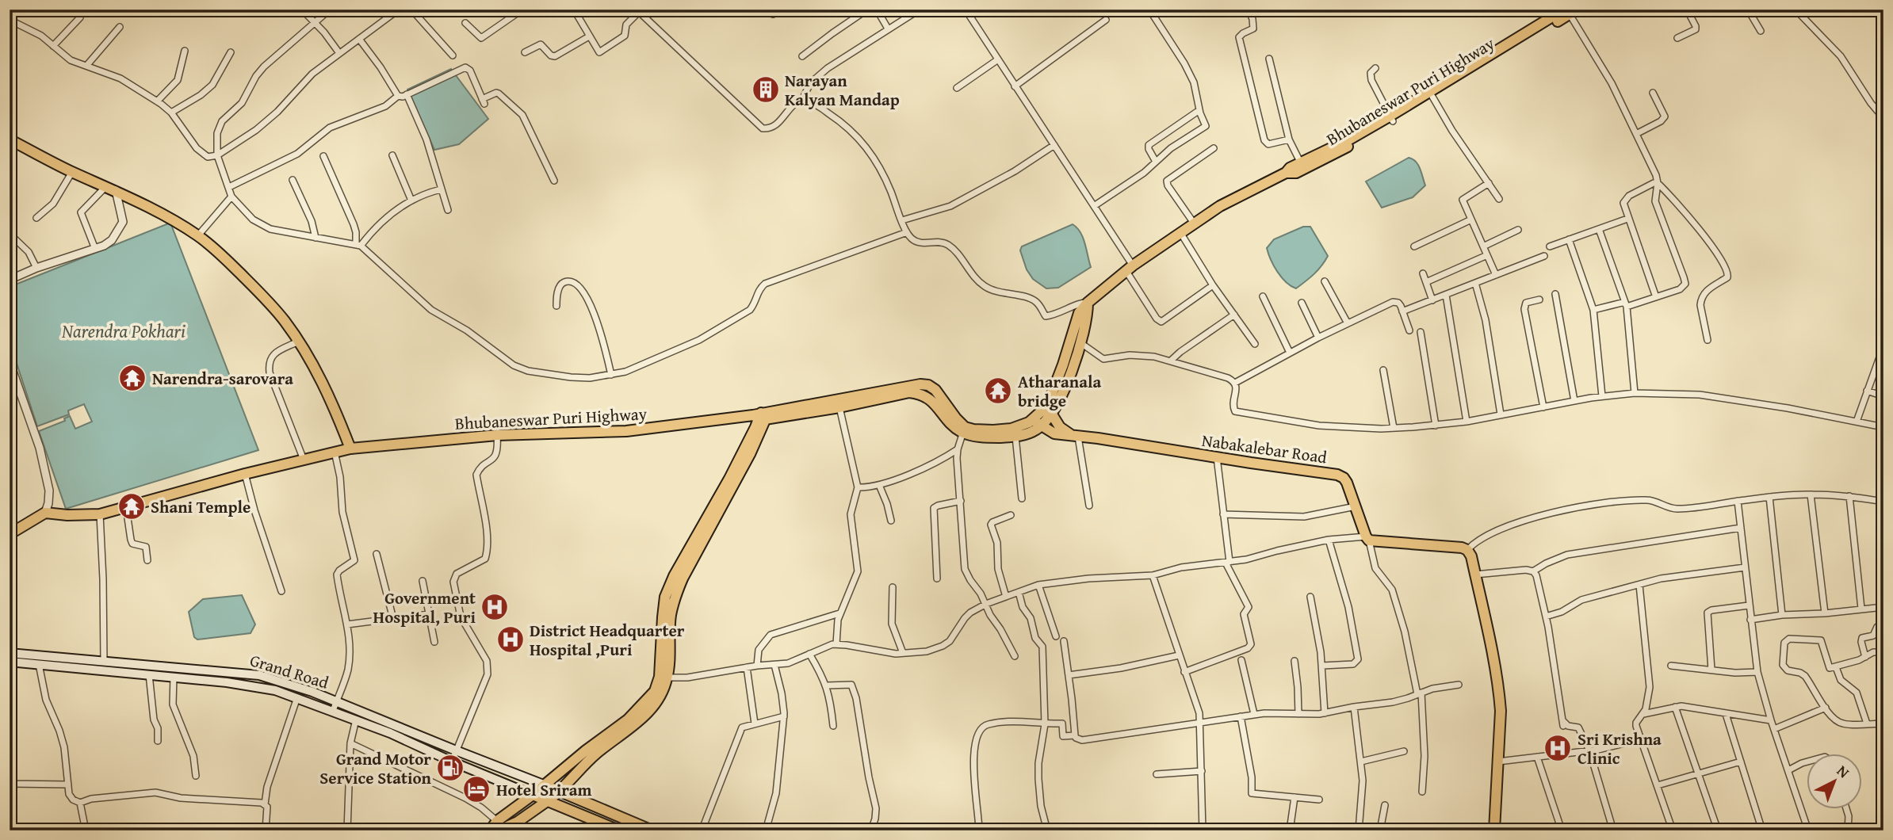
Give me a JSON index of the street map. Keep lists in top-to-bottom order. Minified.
{"streets":{"main road":["Bhubaneswar Puri Highway","Nabakalebar Road","Grand Road"]},"water":["Narendra Pokhari"],"places":{"building":["Narayan Kalyan Mandap"],"temple":["Narendra-sarovara","Atharanala bridge","Shani Temple"],"hospital":["Government Hospital, Puri","District Headquarter Hospital ,Puri","Sri Krishna Clinic"],"fuel station":["Grand Motor Service Station"],"hotel":["Hotel Sriram"]},"north":"top right"}
